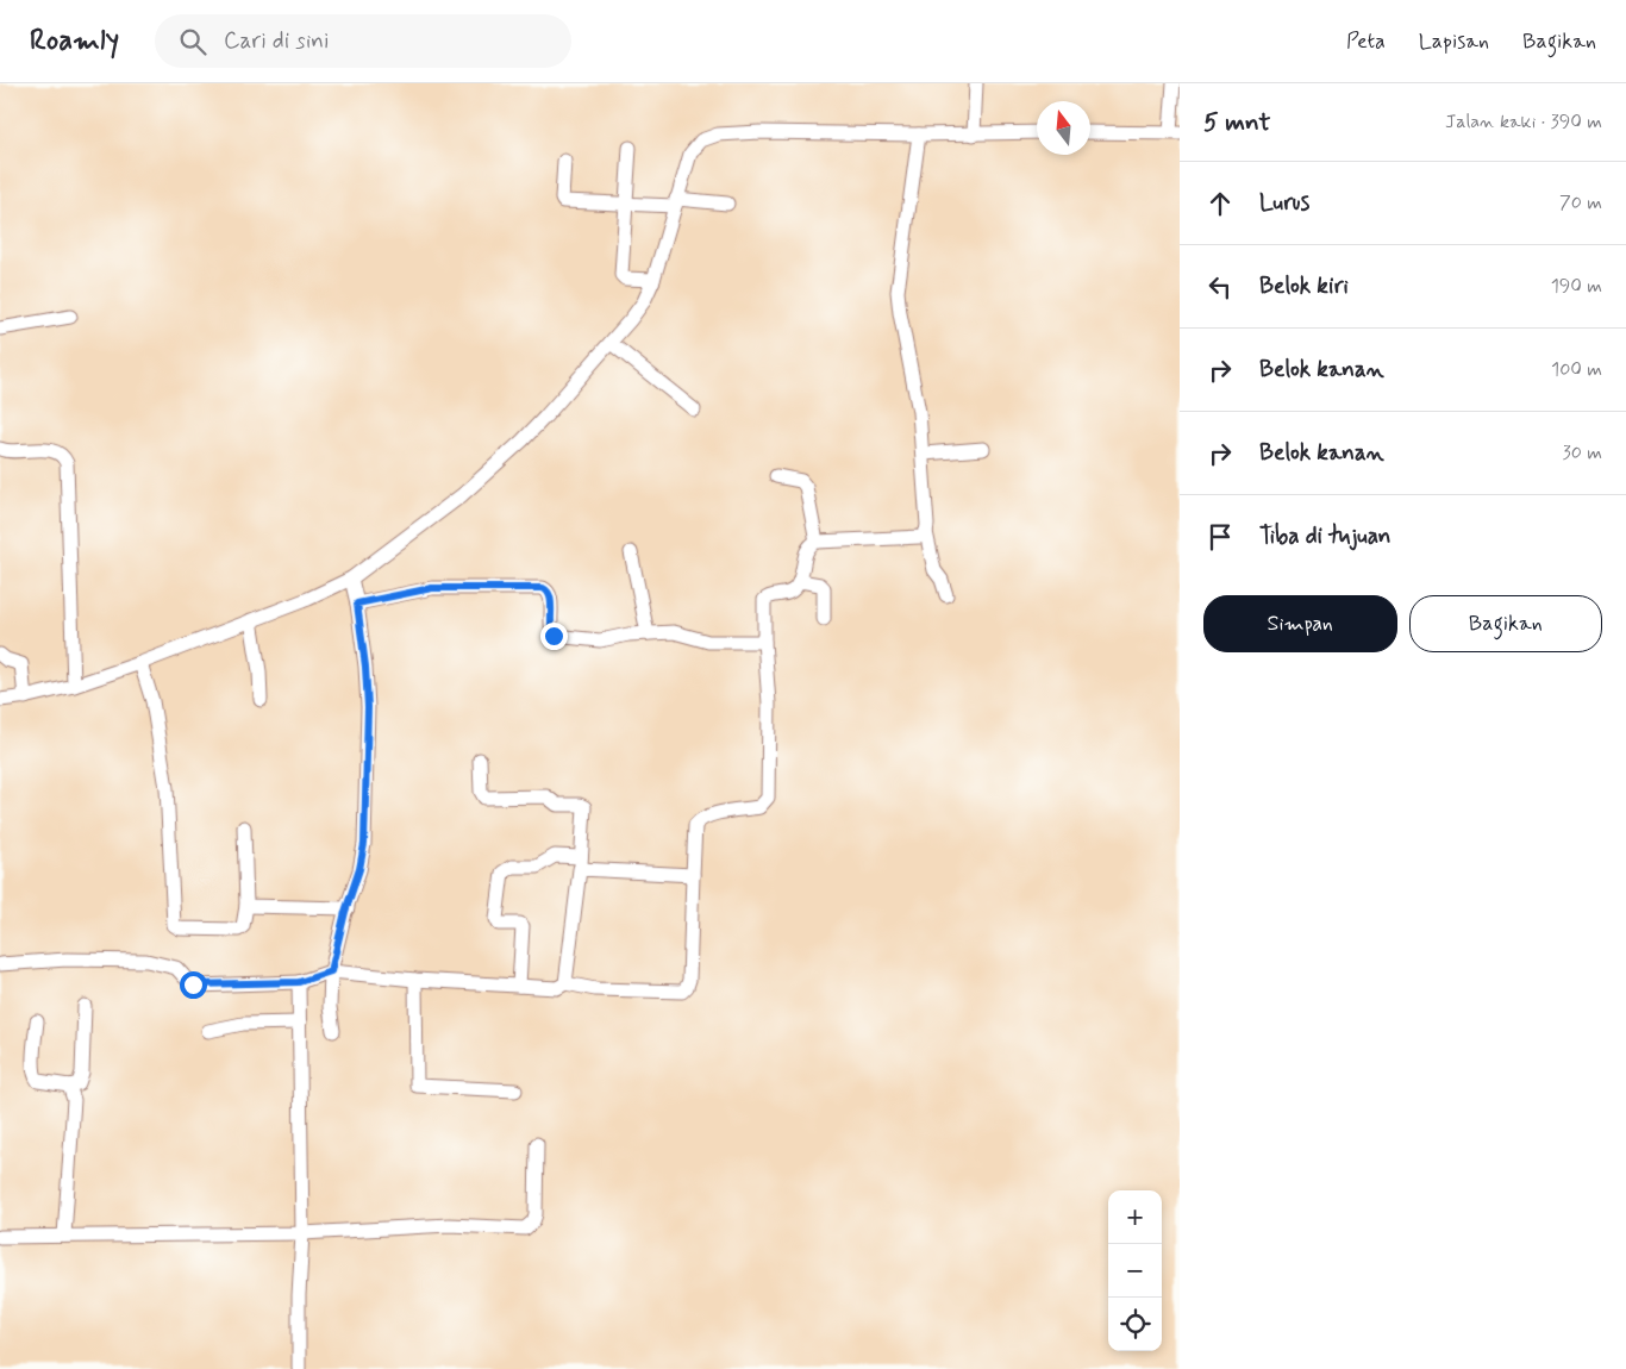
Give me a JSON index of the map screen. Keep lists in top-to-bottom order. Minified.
{"north":"top","page":{"header":"Roamly","search":"Cari di sini","nav":["Peta","Lapisan","Bagikan"],"heading":["5 mnt","Jalan kaki · 390 m"],"list":[["Lurus","70 m"],["Belok kiri","190 m"],["Belok kanan","100 m"],["Belok kanan","30 m"],"Tiba di tujuan"],"buttons":["Simpan","Bagikan"],"map_buttons":["+","−"]}}
